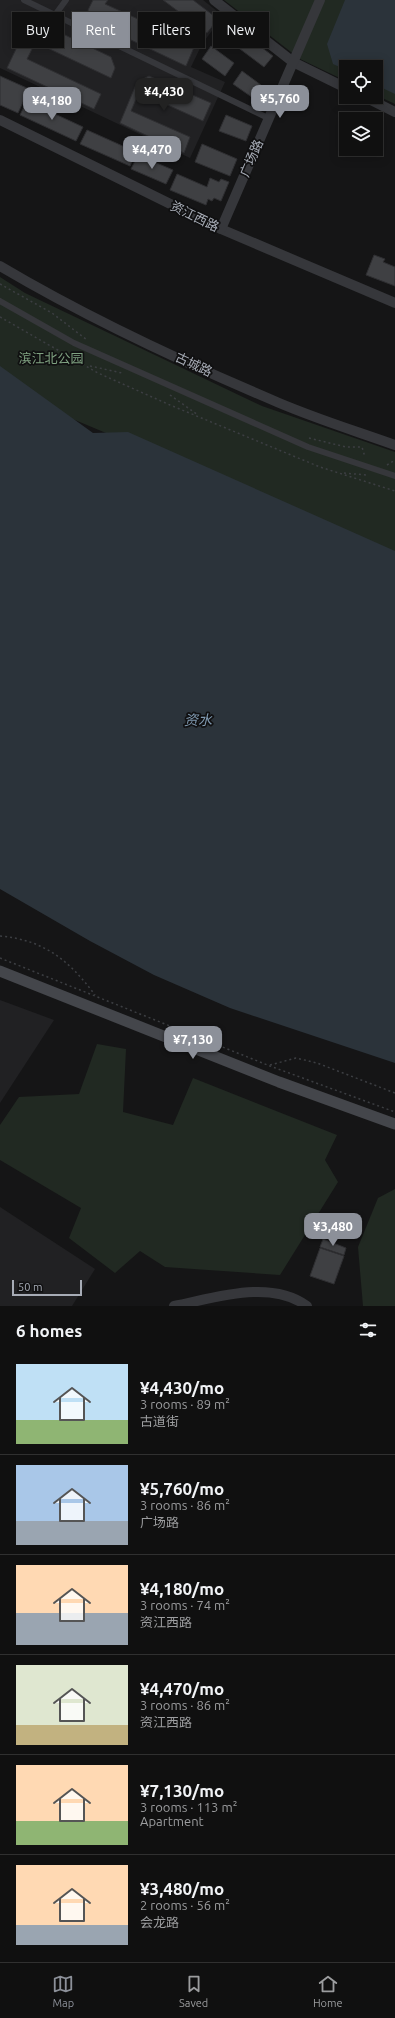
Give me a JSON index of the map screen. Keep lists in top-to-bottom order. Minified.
{"streets":{"street":["广场路","资江西路","古城路"]},"crossings":[["广场路","资江西路"]],"water":["资水"],"parks":["滨江北公园"],"scale_bar":"50 m","page":{"chip":["Buy","Rent","Filters","New"],"price":["¥4,430","¥5,760","¥4,180","¥4,470","¥7,130","¥3,480"],"scale":"50 m","heading":"6 homes","list":[{"name":"¥4,430/mo","note":"3 rooms · 89 m² · 古道街"},{"name":"¥5,760/mo","note":"3 rooms · 86 m² · 广场路"},{"name":"¥4,180/mo","note":"3 rooms · 74 m² · 资江西路"},{"name":"¥4,470/mo","note":"3 rooms · 86 m² · 资江西路"},{"name":"¥7,130/mo","note":"3 rooms · 113 m² · Apartment"},{"name":"¥3,480/mo","note":"2 rooms · 56 m² · 会龙路"}],"tabs":["Map","Saved","Home"]}}
